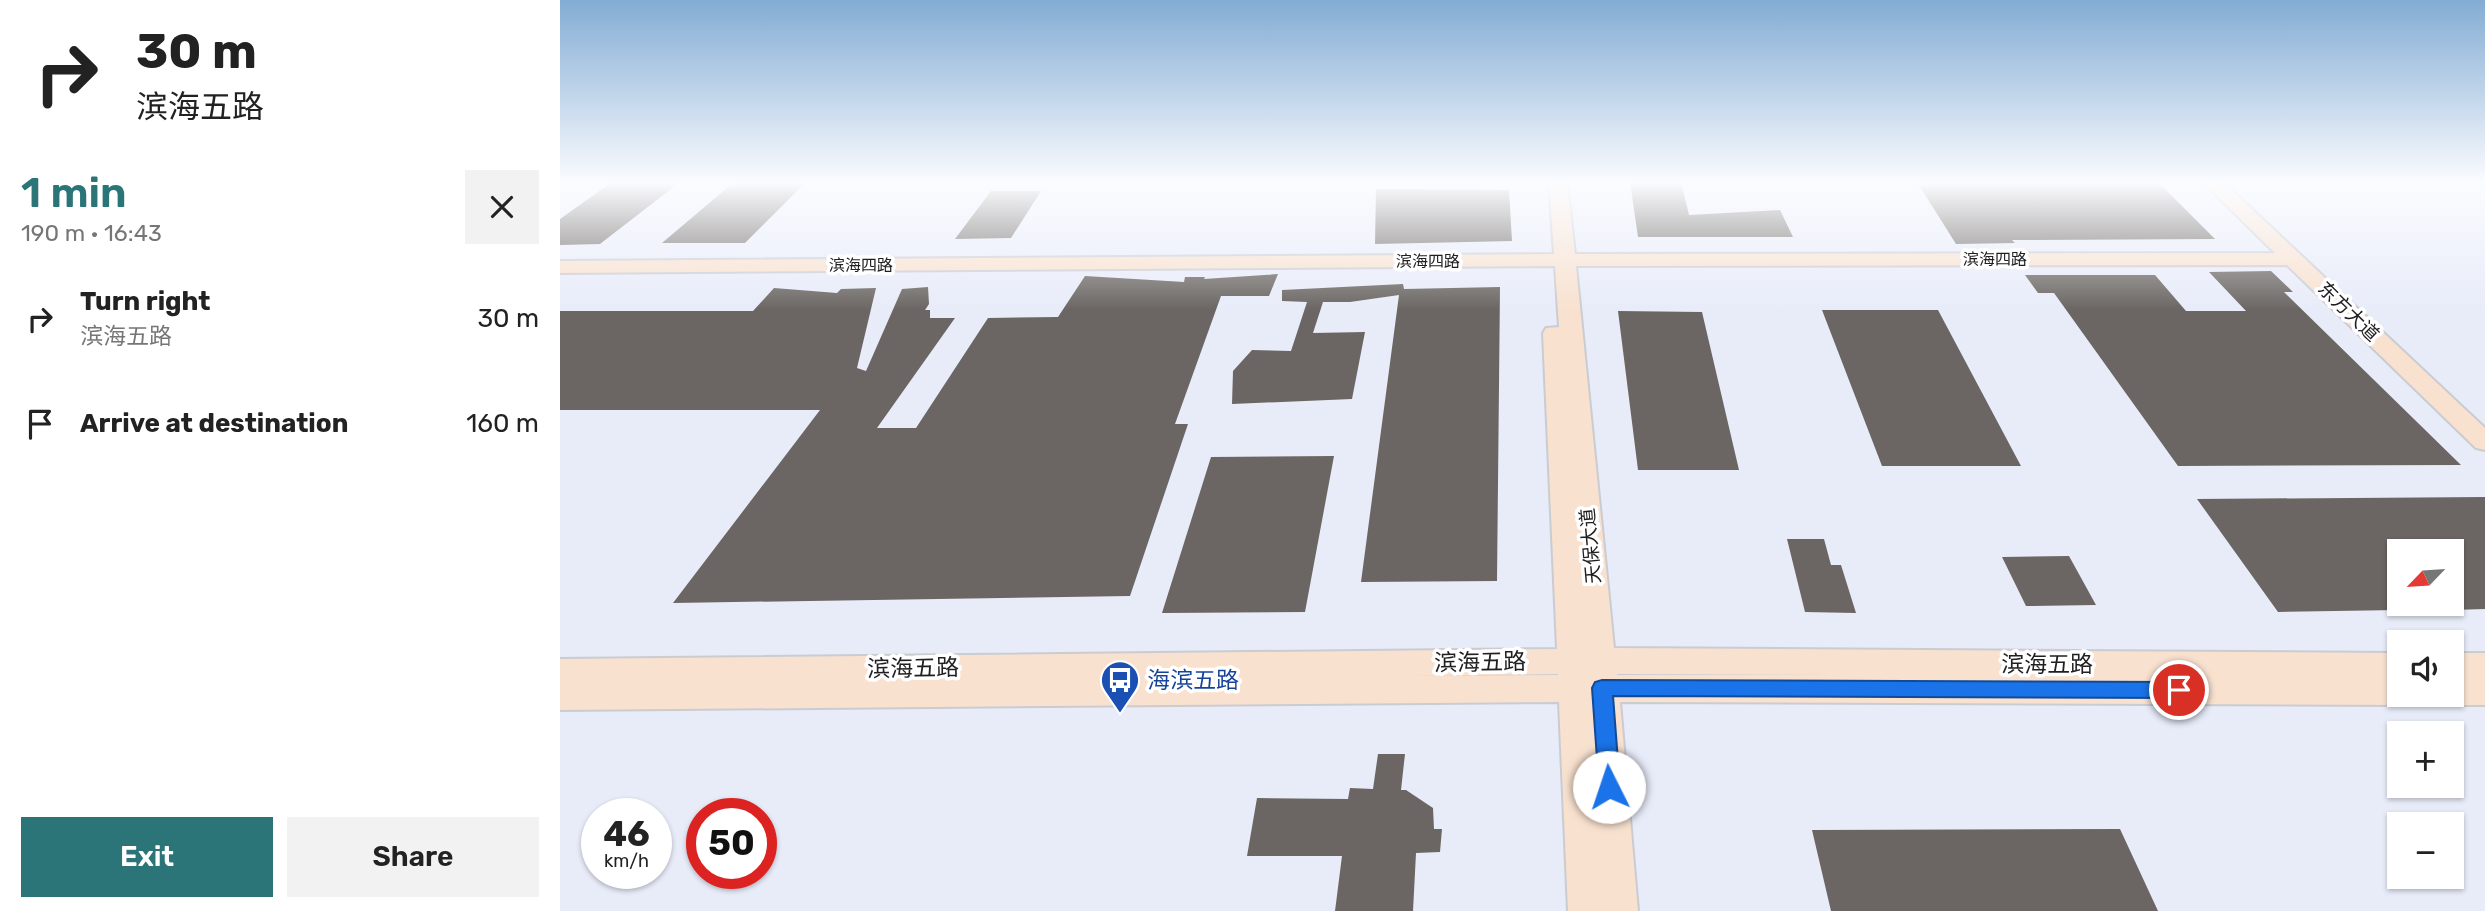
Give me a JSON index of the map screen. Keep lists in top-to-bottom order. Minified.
{"streets":{"street":["滨海四路","东方大道","天保大道","滨海五路"]},"crossings":[["滨海四路","东方大道"],["滨海四路","天保大道"],["天保大道","滨海五路"]],"places":{"bus stop":["海滨五路"]},"north":"bottom left","page":{"turn":["30 m","滨海五路"],"heading":["1 min","190 m · 16:43"],"list":[{"name":"Turn right","note":"滨海五路","value":"30 m"},{"name":"Arrive at destination","value":"160 m"}],"map_buttons":["+","−"],"speed":"46 km/h","limit":"50","buttons":["Exit","Share"]}}
